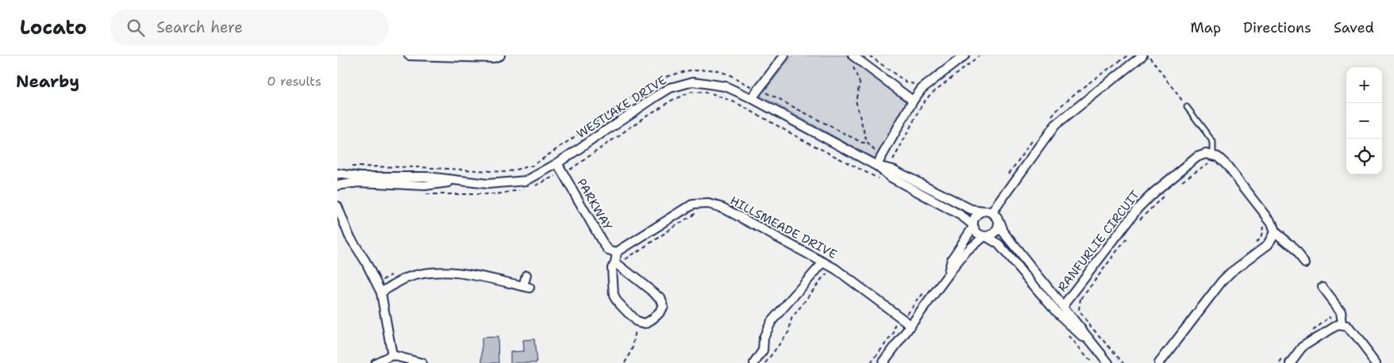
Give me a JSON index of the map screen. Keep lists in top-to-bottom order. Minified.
{"streets":{"street":["WESTLAKE DRIVE","PARKWAY","HILLSMEADE DRIVE","RANFURLIE CIRCUIT"]},"crossings":[["WESTLAKE DRIVE","PARKWAY"],["PARKWAY","HILLSMEADE DRIVE"]],"page":{"header":"Locato","search":"Search here","nav":["Map","Directions","Saved"],"heading":["Nearby","0 results"],"map_buttons":["+","−"]}}
